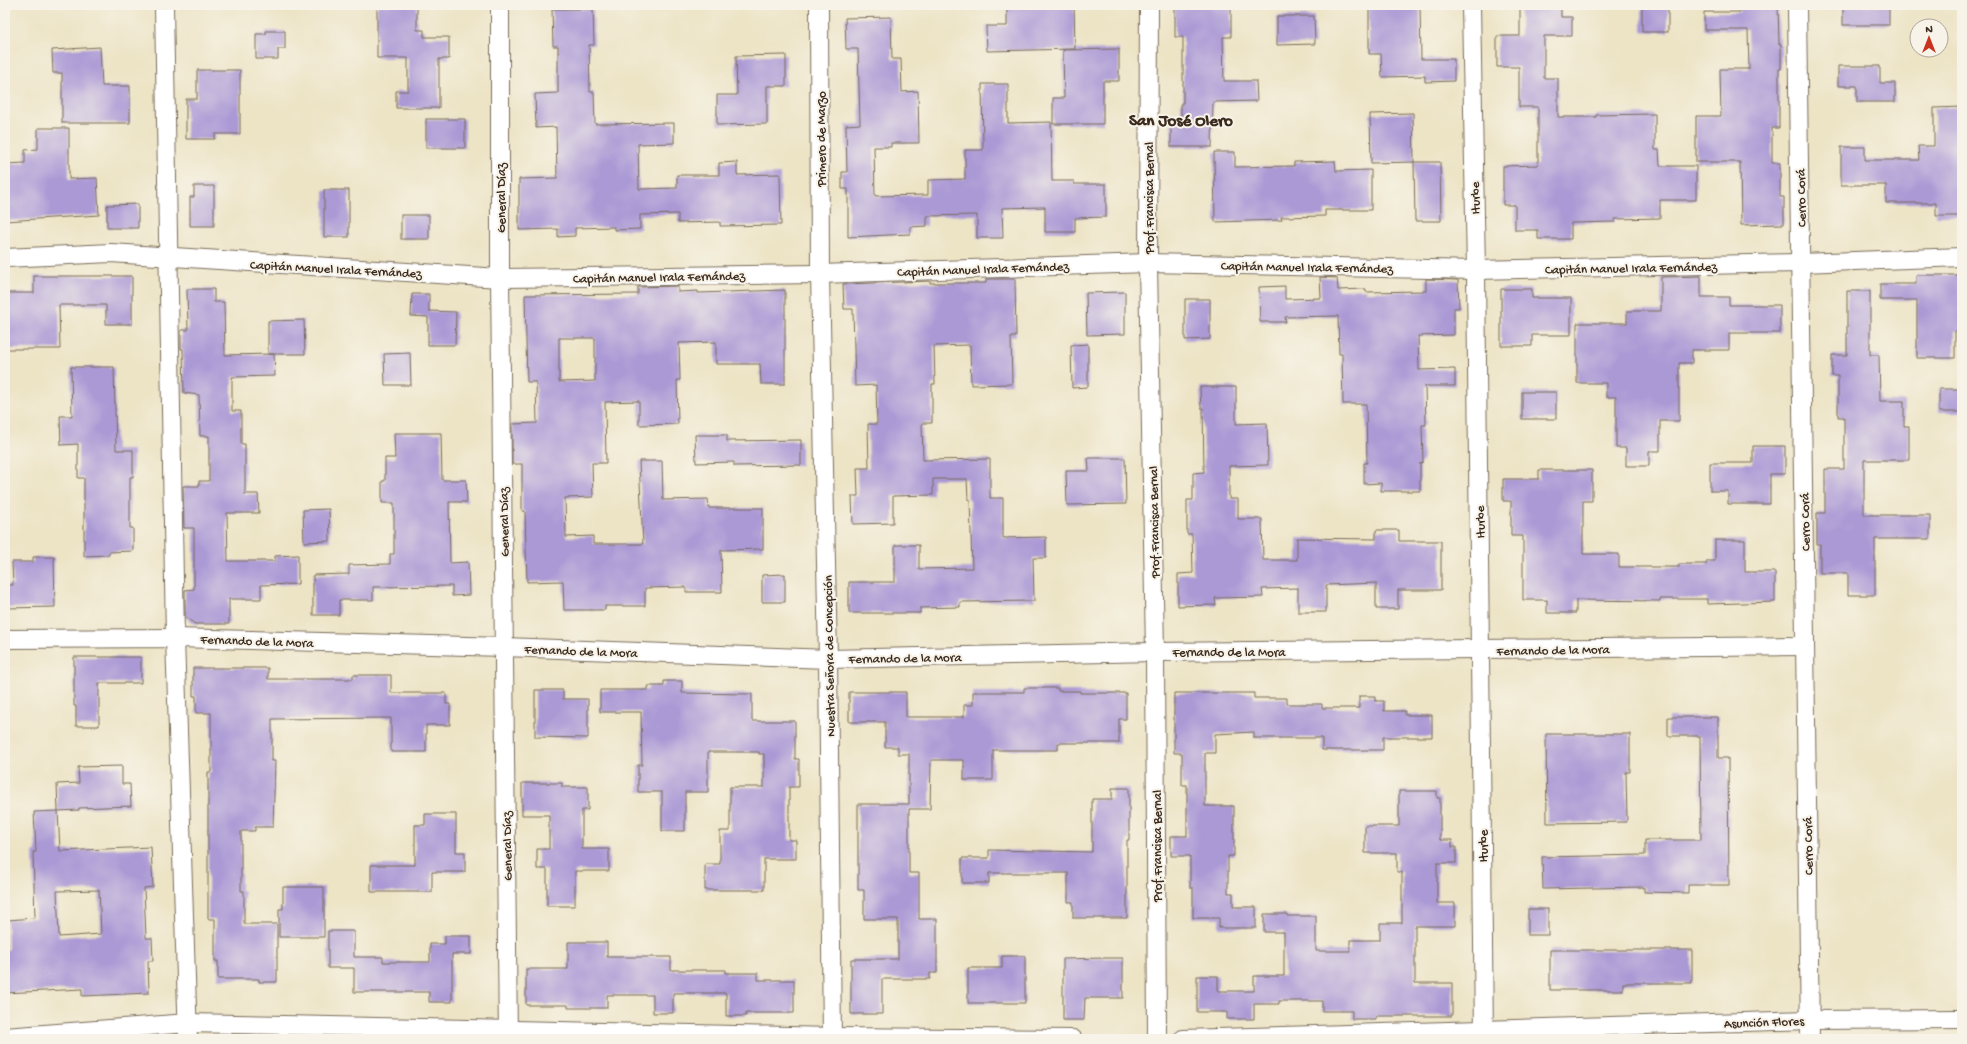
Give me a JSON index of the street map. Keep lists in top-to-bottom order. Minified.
{"streets":{"street":["Primero de Marzo","General Díaz","Prof.Francisca Bernal","Iturbe","Cerro Corá","Capitán Manuel Irala Fernández","Fernando de la Mora","Nuestra Señora de Concepción","Asunción Flores"]},"crossings":[["Primero de Marzo","Capitán Manuel Irala Fernández"],["Primero de Marzo","Nuestra Señora de Concepción"],["General Díaz","Capitán Manuel Irala Fernández"],["General Díaz","Fernando de la Mora"],["Prof.Francisca Bernal","Capitán Manuel Irala Fernández"],["Prof.Francisca Bernal","Fernando de la Mora"],["Iturbe","Capitán Manuel Irala Fernández"],["Iturbe","Fernando de la Mora"],["Iturbe","Asunción Flores"],["Cerro Corá","Capitán Manuel Irala Fernández"],["Cerro Corá","Fernando de la Mora"],["Cerro Corá","Asunción Flores"],["Capitán Manuel Irala Fernández","Nuestra Señora de Concepción"],["Fernando de la Mora","Nuestra Señora de Concepción"]],"districts":["San José Olero"],"north":"top"}
